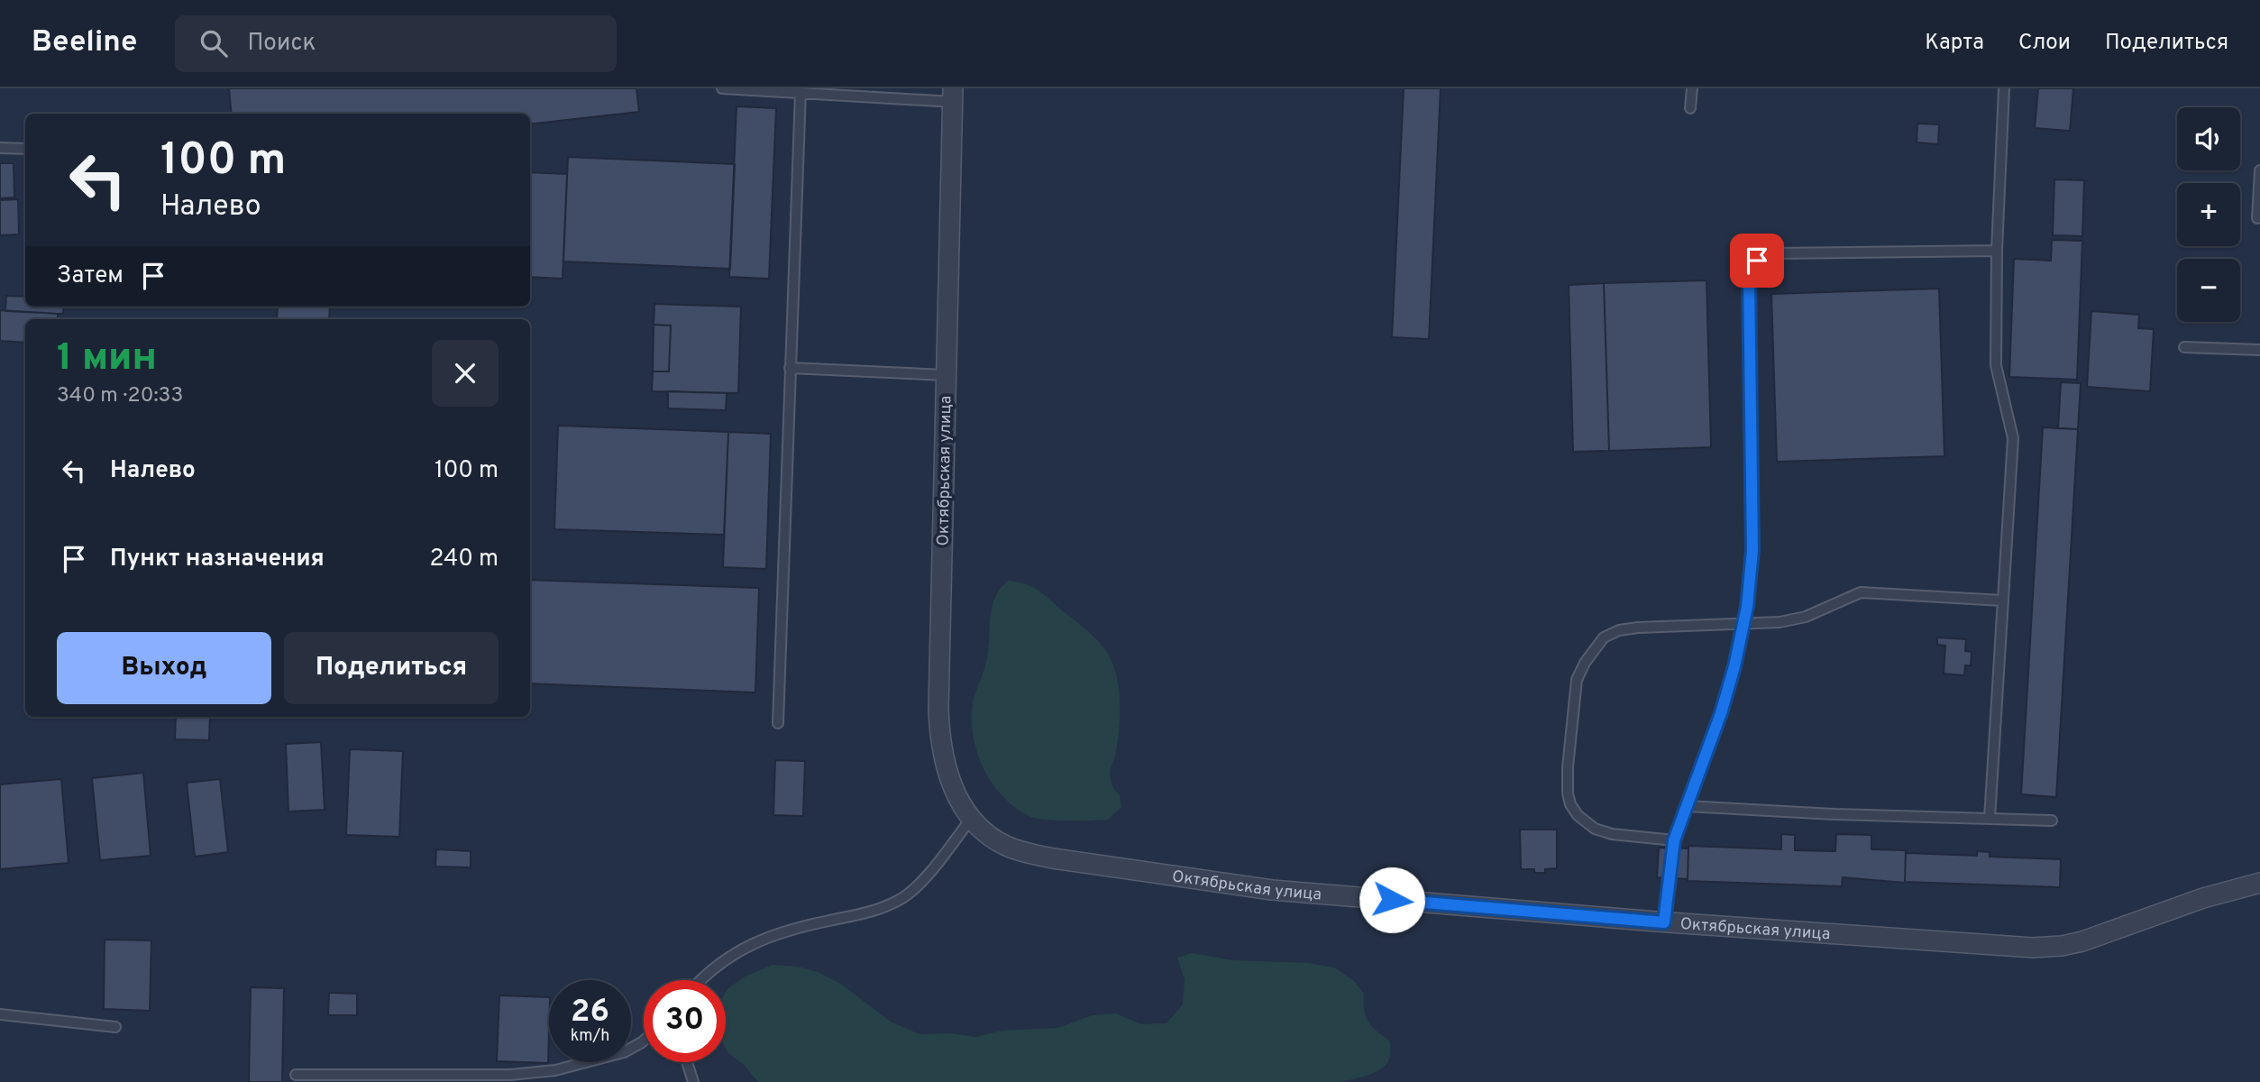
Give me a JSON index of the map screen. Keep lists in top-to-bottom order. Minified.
{"streets":{"street":["Октябрьская улица"]},"page":{"header":"Beeline","search":"Поиск","nav":["Карта","Слои","Поделиться"],"map_buttons":["+","−"],"turn":["100 m","Налево"],"then":"Затем","heading":["1 мин","340 m · 20:33"],"list":[{"name":"Налево","value":"100 m"},{"name":"Пункт назначения","value":"240 m"}],"buttons":["Выход","Поделиться"],"speed":"26 km/h","limit":"30"}}
